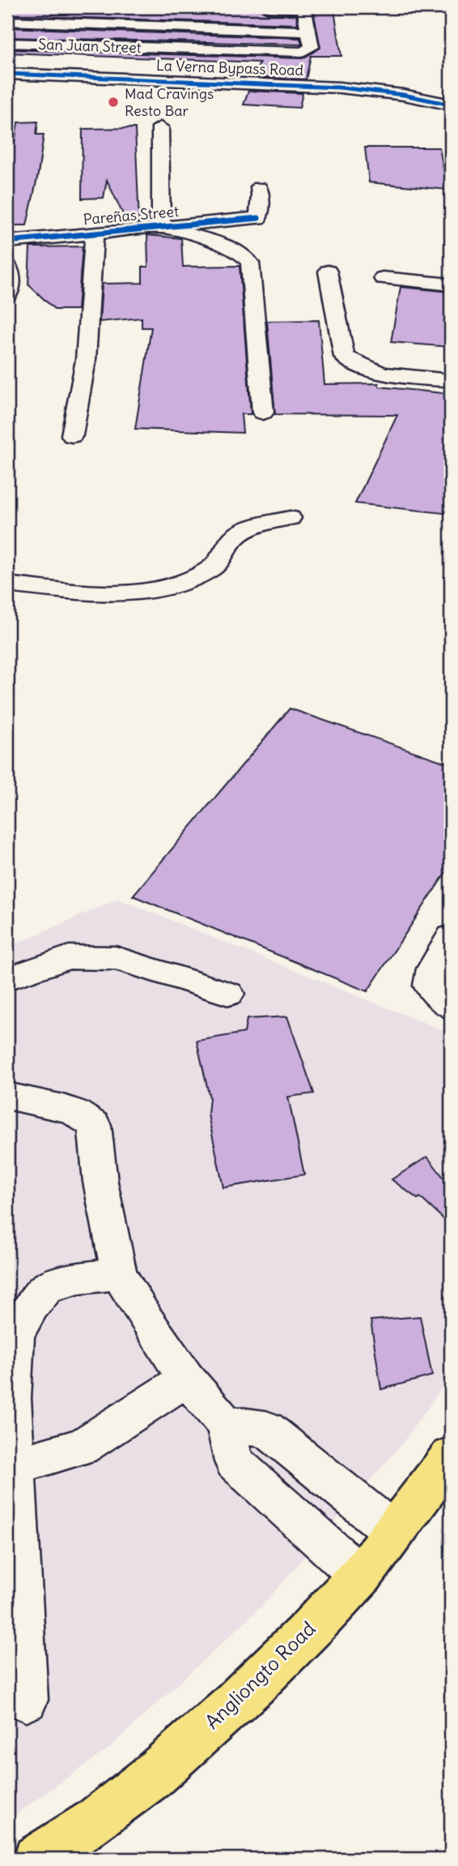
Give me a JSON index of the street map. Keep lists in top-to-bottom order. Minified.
{"streets":{"main road":["Angliongto Road"],"street":["San Juan Street","La Verna Bypass Road","Pareñas Street"]},"places":["Mad Cravings Resto Bar"]}
